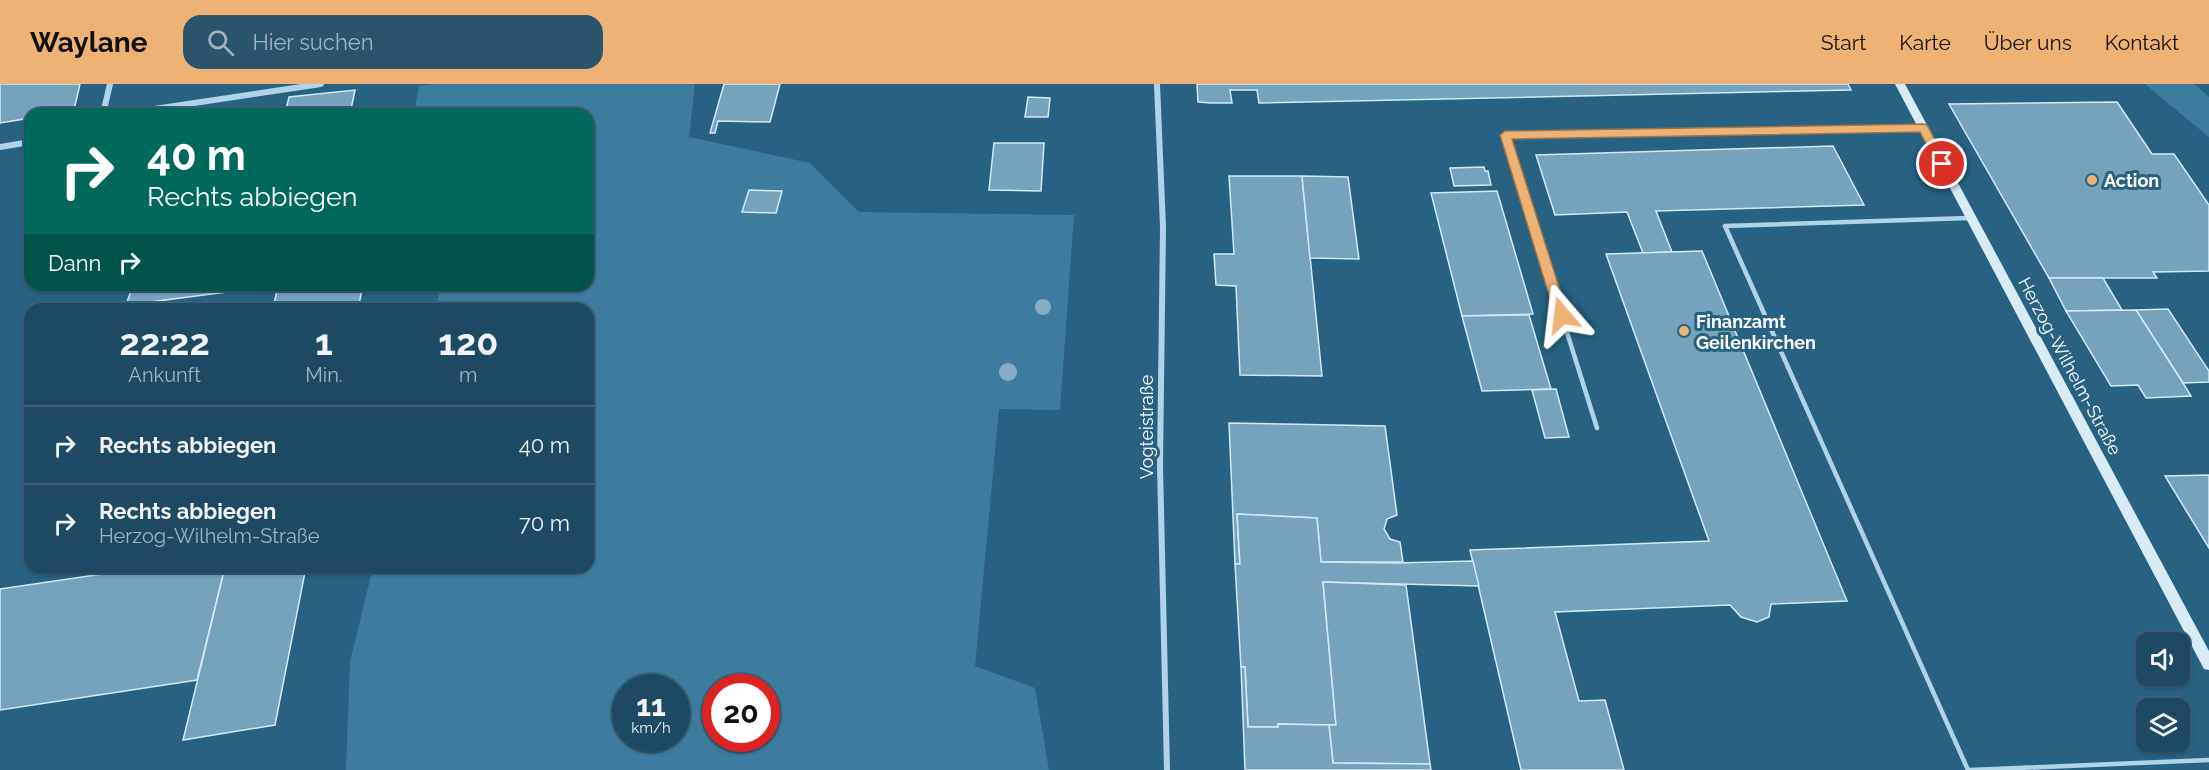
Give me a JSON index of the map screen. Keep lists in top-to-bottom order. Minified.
{"streets":{"street":["Herzog-Wilhelm-Straße","Vogteistraße"]},"places":["Action","Finanzamt Geilenkirchen"],"page":{"header":"Waylane","search":"Hier suchen","nav":["Start","Karte","Über uns","Kontakt"],"turn":["40 m","Rechts abbiegen"],"then":"Dann","eta":["22:22","Ankunft","1","Min.","120","m"],"list":[{"name":"Rechts abbiegen","value":"40 m"},{"name":"Rechts abbiegen","note":"Herzog-Wilhelm-Straße","value":"70 m"}],"speed":"11 km/h","limit":"20"}}
